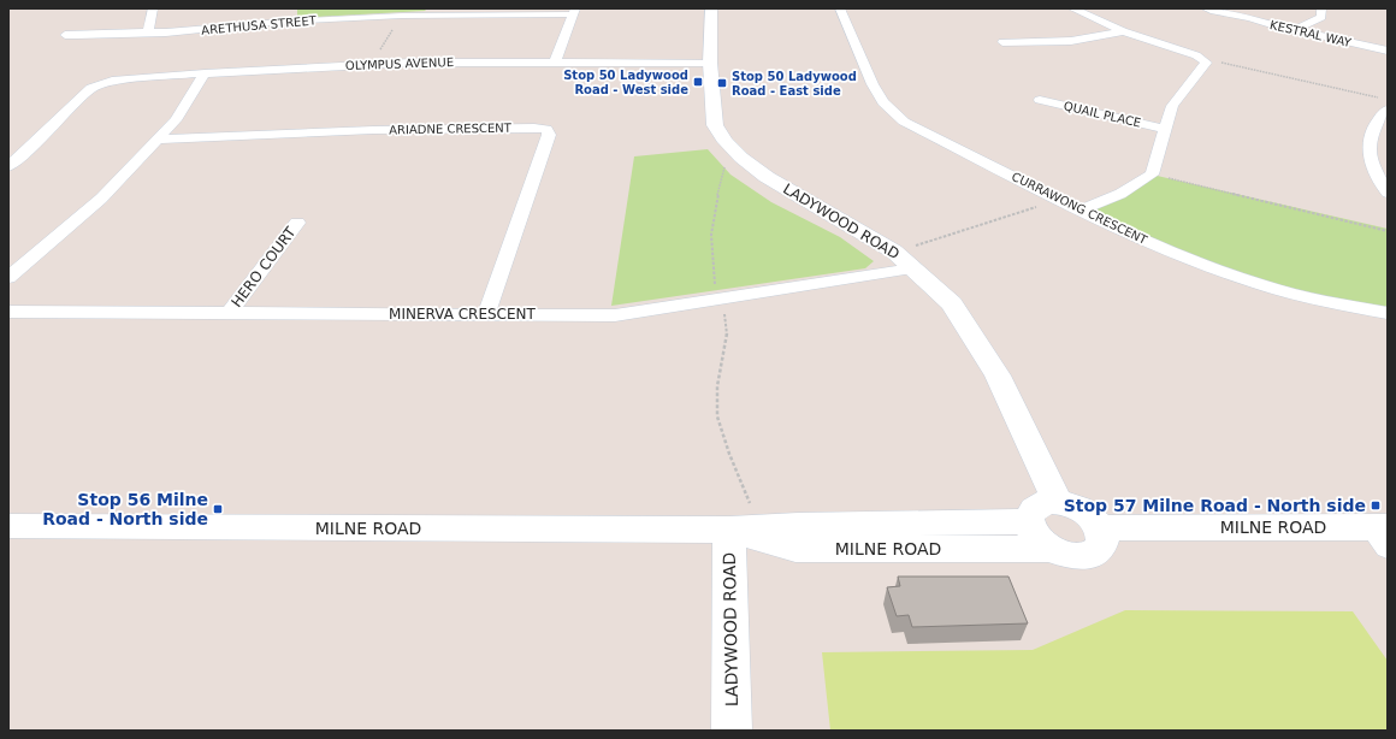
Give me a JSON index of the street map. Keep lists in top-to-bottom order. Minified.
{"streets":{"street":["ARETHUSA STREET","KESTRAL WAY","OLYMPUS AVENUE","QUAIL PLACE","ARIADNE CRESCENT","CURRAWONG CRESCENT","LADYWOOD ROAD","HERO COURT","MINERVA CRESCENT","MILNE ROAD"]},"crossings":[["OLYMPUS AVENUE","LADYWOOD ROAD"],["ARIADNE CRESCENT","MINERVA CRESCENT"],["LADYWOOD ROAD","MINERVA CRESCENT"],["LADYWOOD ROAD","MILNE ROAD"],["HERO COURT","MINERVA CRESCENT"]],"places":{"transit":["Stop 50 Ladywood Road - West side","Stop 50 Ladywood Road - East side","Stop 57 Milne Road - North side","Stop 56 Milne Road - North side"]}}
